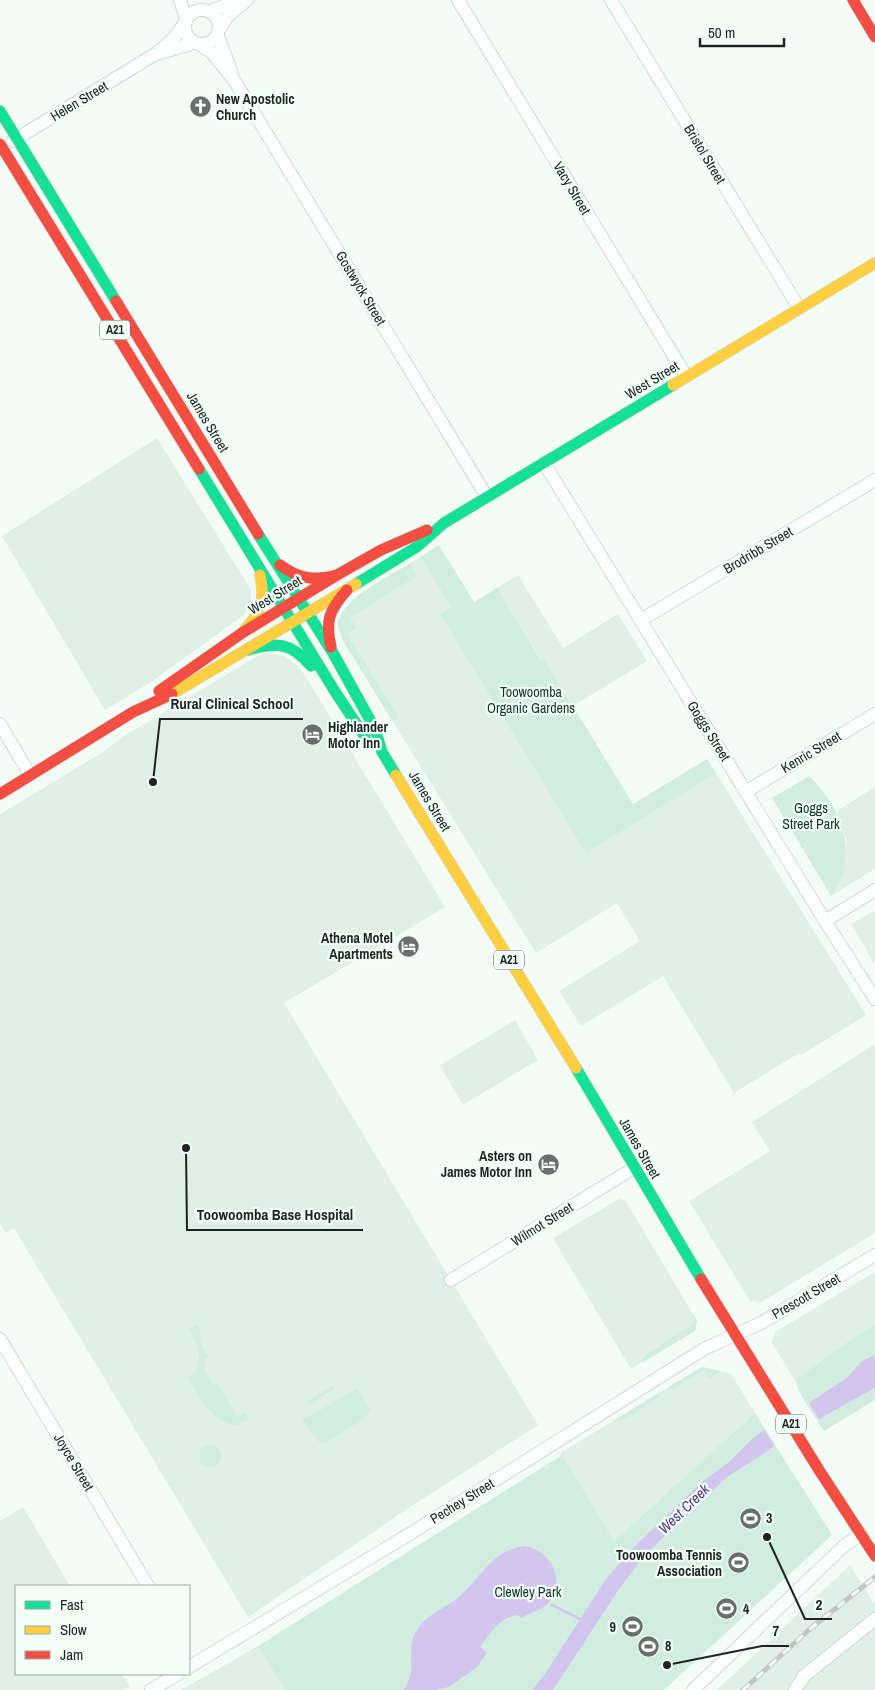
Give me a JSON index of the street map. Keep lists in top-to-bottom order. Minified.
{"streets":{"main road":["A21","West Street","James Street"],"street":["Helen Street","Bristol Street","Vacy Street","Gostwyck Street","Brodribb Street","Goggs Street","Kenric Street","Wilmot Street","Prescott Street","Joyce Street","Pechey Street"]},"crossings":[["Helen Street","Gostwyck Street"],["Helen Street","James Street"],["Bristol Street","West Street"],["Vacy Street","West Street"],["Gostwyck Street","West Street"],["West Street","James Street"],["West Street","Goggs Street"],["James Street","Wilmot Street"],["James Street","Prescott Street"],["James Street","Pechey Street"],["Brodribb Street","Goggs Street"],["Goggs Street","Kenric Street"],["Prescott Street","Pechey Street"]],"water":["West Creek"],"parks":["Toowoomba Organic Gardens","Goggs Street Park","Clewley Park"],"places":{"church":["New Apostolic Church"],"hotel":["Highlander Motor Inn","Athena Motel Apartments","Asters on James Motor Inn"],"other":["Rural Clinical School","Toowoomba Base Hospital","2","7"],"sports":["3","Toowoomba Tennis Association","4","9","8"]},"legend":["Fast","Slow","Jam"],"scale_bar":"50 m"}
